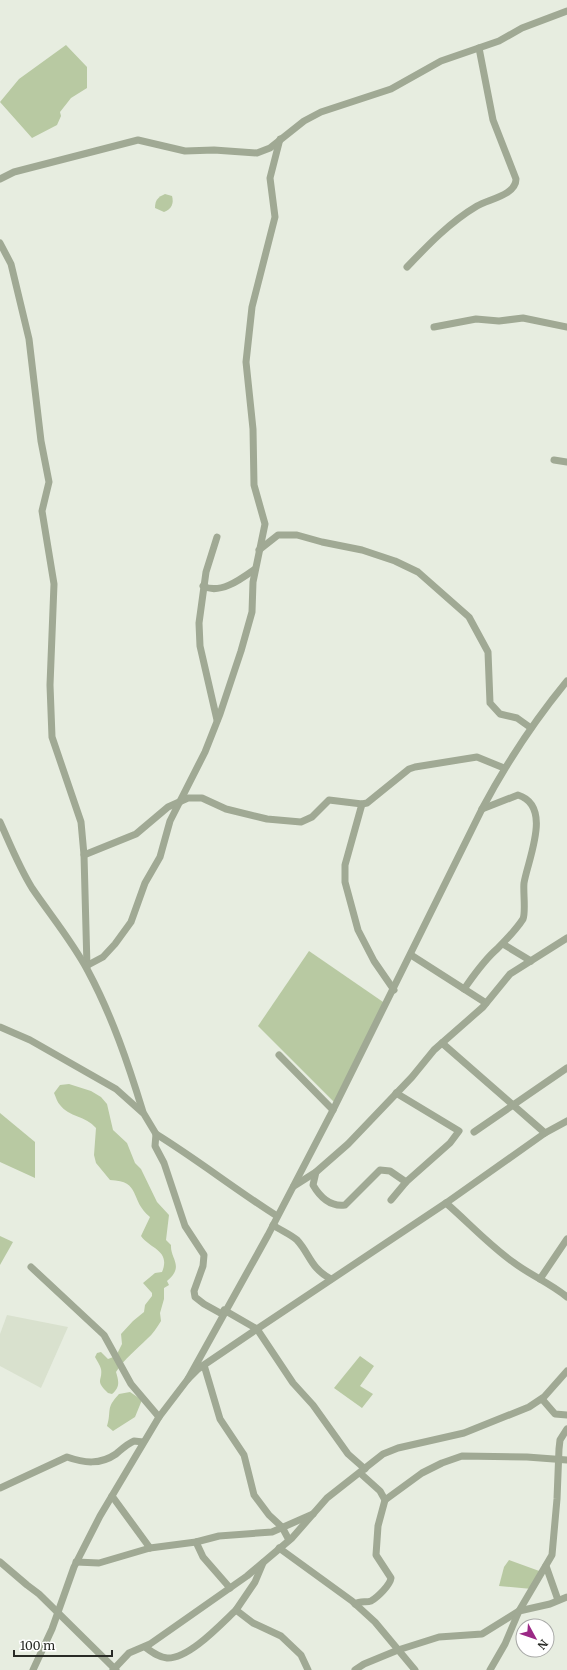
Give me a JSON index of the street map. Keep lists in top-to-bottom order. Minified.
{"scale_bar":"100 m","north":"bottom right"}
